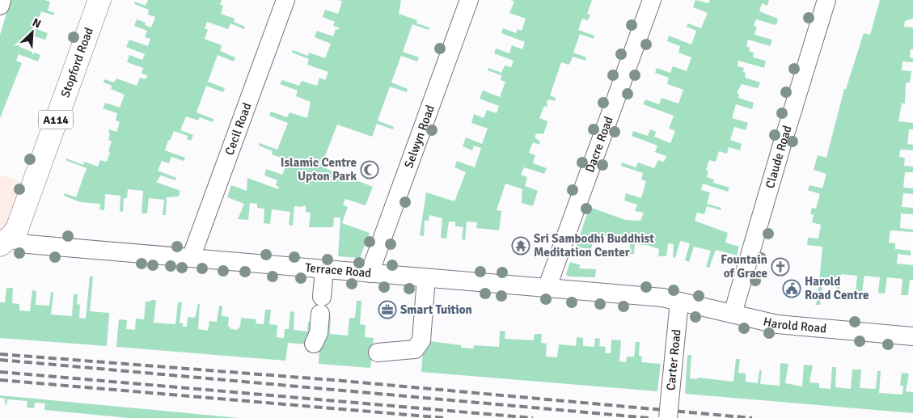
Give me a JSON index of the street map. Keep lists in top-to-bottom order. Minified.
{"streets":{"main road":["Stopford Road","A114"],"street":["Cecil Road","Selwyn Road","Dacre Road","Claude Road","Terrace Road","Harold Road","Carter Road"]},"crossings":[["Stopford Road","Terrace Road"],["Cecil Road","Terrace Road"],["Selwyn Road","Terrace Road"],["Dacre Road","Terrace Road"],["Claude Road","Harold Road"],["Terrace Road","Harold Road"],["Terrace Road","Carter Road"],["Harold Road","Carter Road"]],"places":{"mosque":["Islamic Centre Upton Park"],"temple":["Sri Sambodhi Buddhist Meditation Center"],"church":["Fountain of Grace"],"public building":["Harold Road Centre"],"office":["Smart Tuition"]},"north":"top right"}
